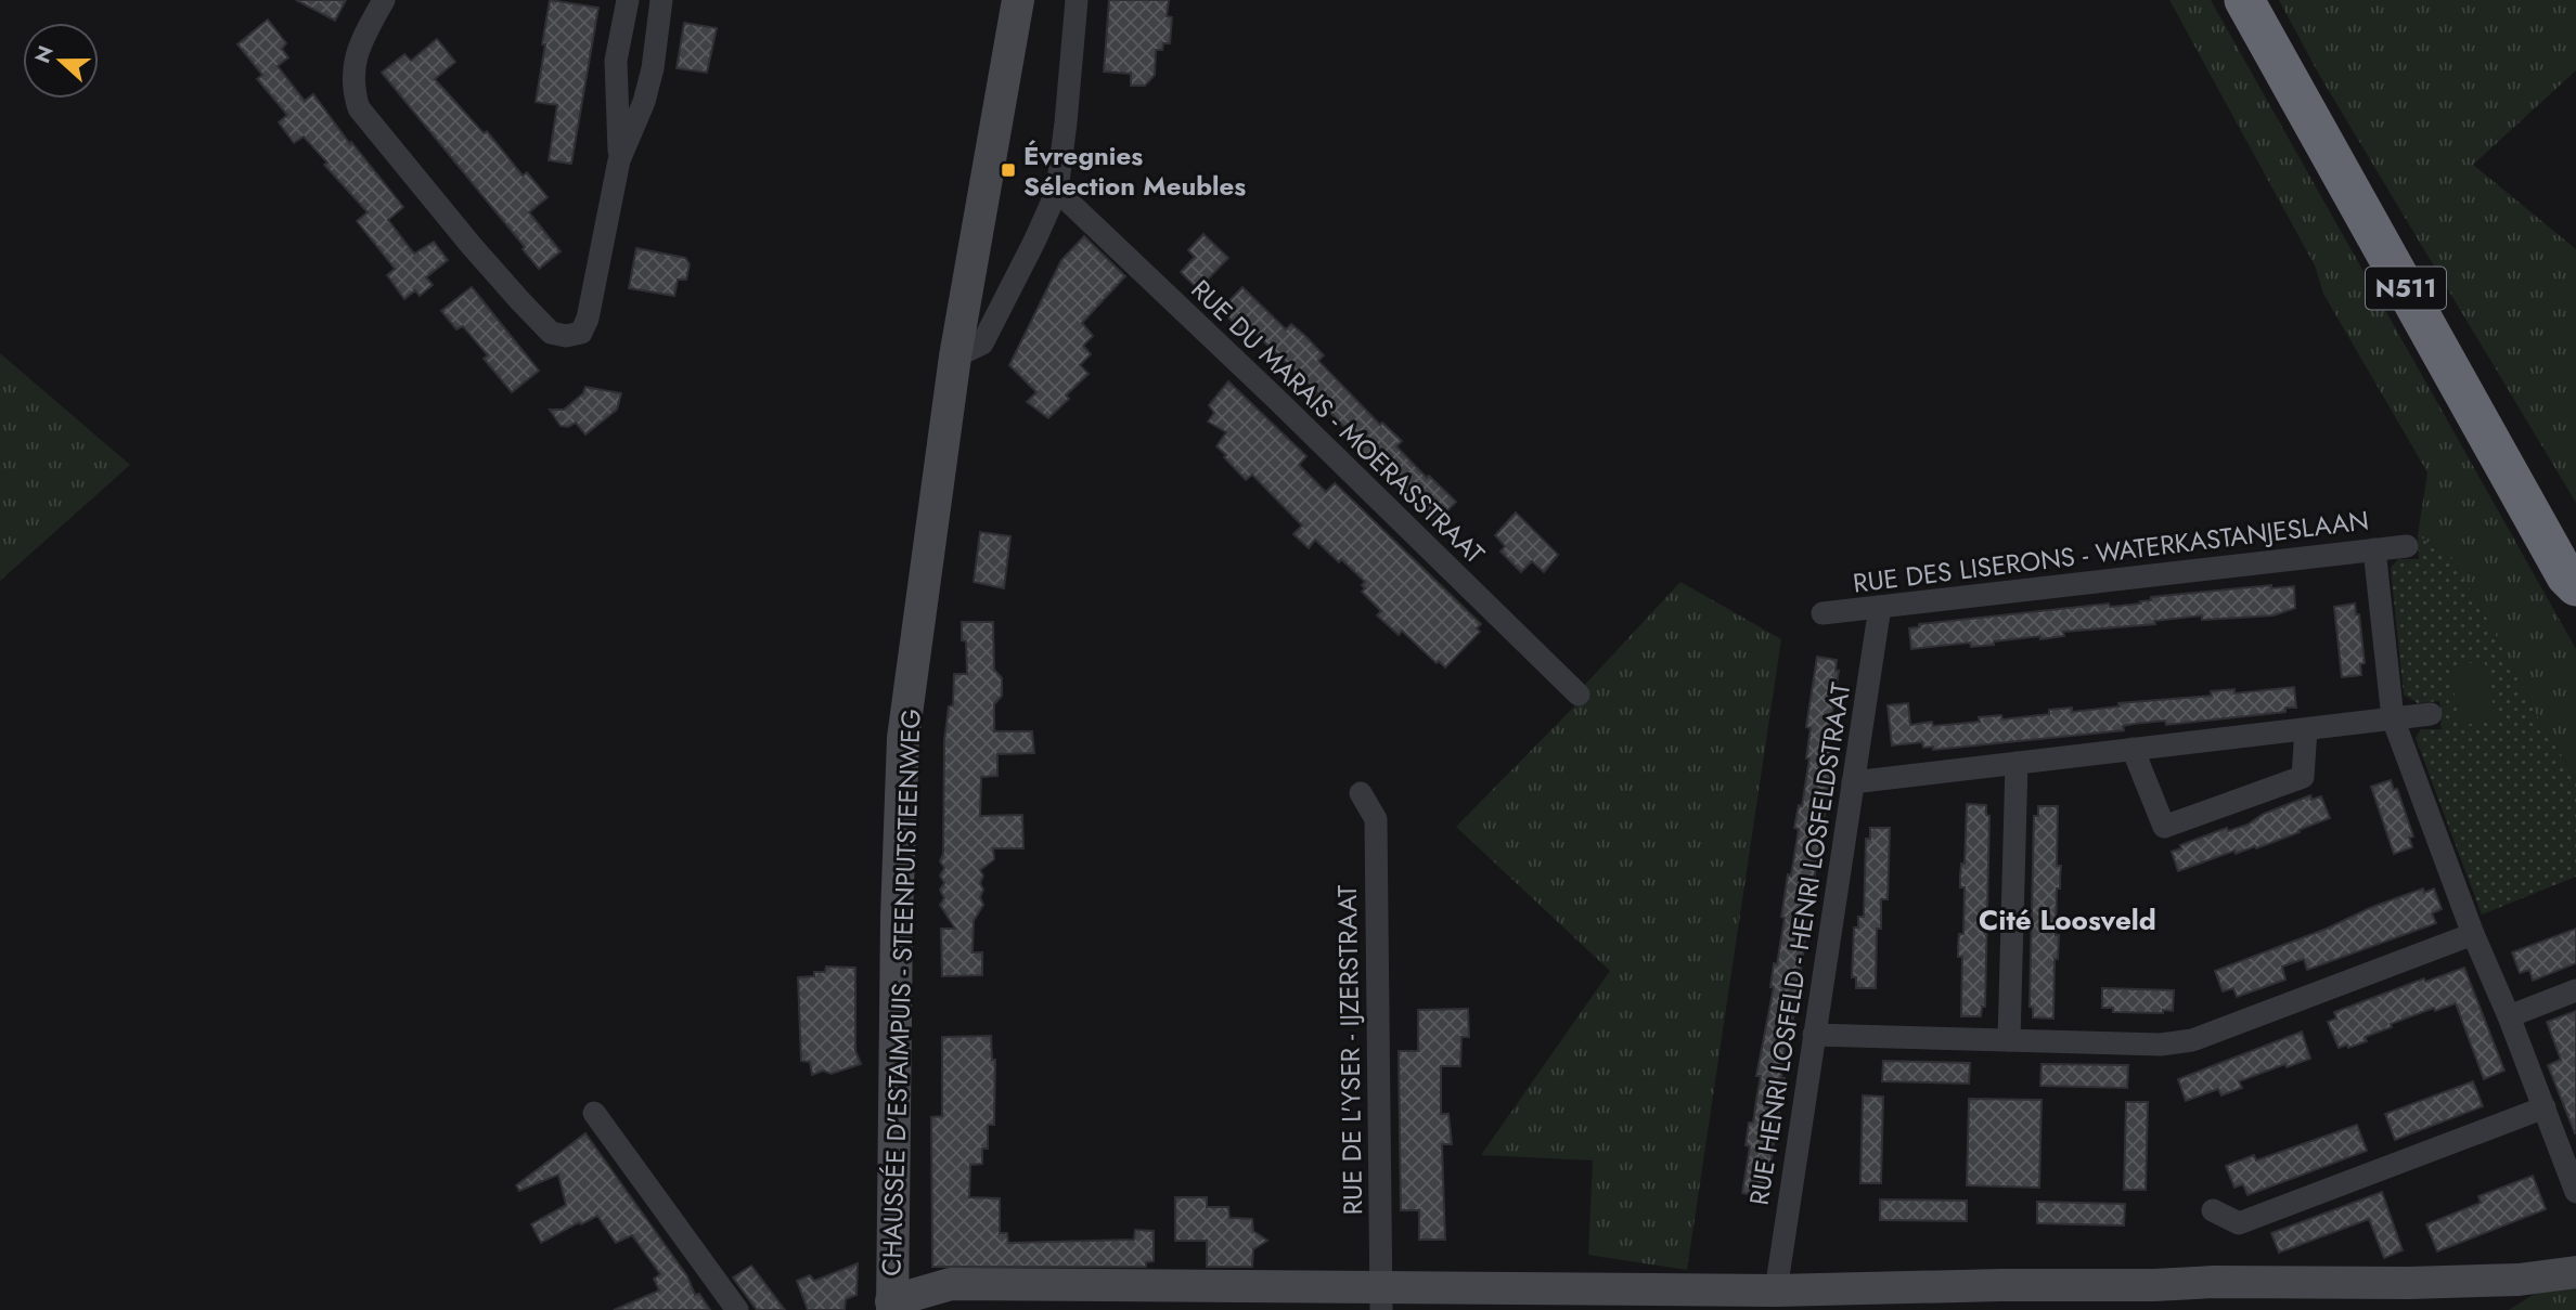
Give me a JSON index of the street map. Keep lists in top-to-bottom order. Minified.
{"streets":{"highway":["N511"],"main road":["CHAUSSÉE D'ESTAIMPUIS - STEENPUTSTEENWEG"],"street":["RUE DU MARAIS - MOERASSTRAAT","RUE DES LISERONS - WATERKASTANJESLAAN","RUE HENRI LOSFELD - HENRI LOSFELDSTRAAT","RUE DE L'YSER - IJZERSTRAAT"]},"crossings":[["RUE DES LISERONS - WATERKASTANJESLAAN","RUE HENRI LOSFELD - HENRI LOSFELDSTRAAT"]],"districts":["Cité Loosveld"],"places":{"transit":["Évregnies Sélection Meubles"]},"north":"left"}
